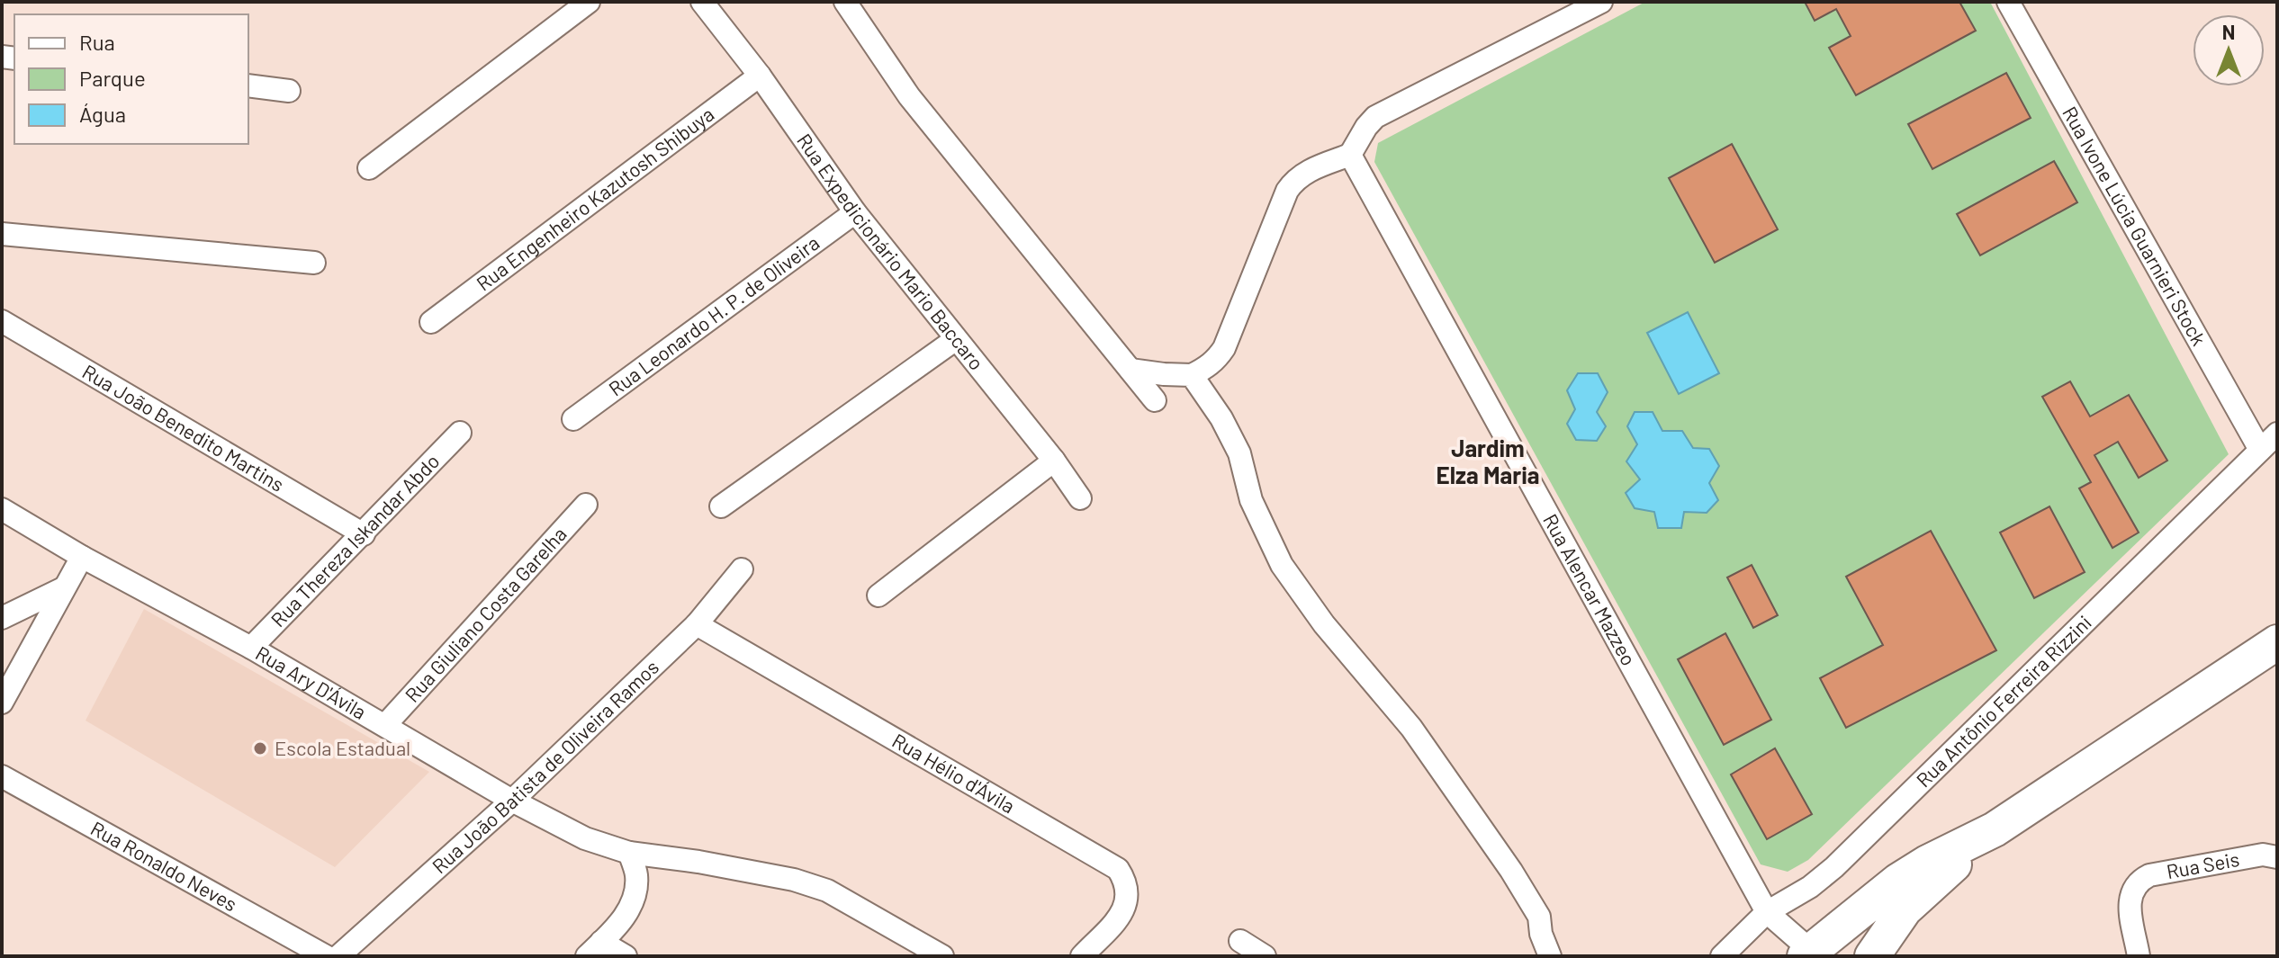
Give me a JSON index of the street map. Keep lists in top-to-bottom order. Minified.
{"streets":{"street":["Rua Engenheiro Kazutosh Shibuya","Rua Ivone Lúcia Guarnieri Stock","Rua Expedicionário Mario Baccaro","Rua Leonardo H. P. de Oliveira","Rua João Benedito Martins","Rua Thereza Iskandar Abdo","Rua Alencar Mazzeo","Rua Giuliano Costa Garelha","Rua Ary D'Ávila","Rua Antônio Ferreira Rizzini","Rua João Batista de Oliveira Ramos","Rua Hélio d'Ávila","Rua Seis","Rua Ronaldo Neves"]},"crossings":[["Rua Engenheiro Kazutosh Shibuya","Rua Expedicionário Mario Baccaro"],["Rua Ivone Lúcia Guarnieri Stock","Rua Antônio Ferreira Rizzini"],["Rua Expedicionário Mario Baccaro","Rua Leonardo H. P. de Oliveira"],["Rua João Benedito Martins","Rua Thereza Iskandar Abdo"],["Rua Thereza Iskandar Abdo","Rua Ary D'Ávila"],["Rua Alencar Mazzeo","Rua Antônio Ferreira Rizzini"],["Rua Giuliano Costa Garelha","Rua Ary D'Ávila"],["Rua Ary D'Ávila","Rua João Batista de Oliveira Ramos"],["Rua João Batista de Oliveira Ramos","Rua Hélio d'Ávila"]],"districts":["Jardim Elza Maria"],"places":["Escola Estadual"],"legend":["Rua","Parque","Água"],"north":"top"}
